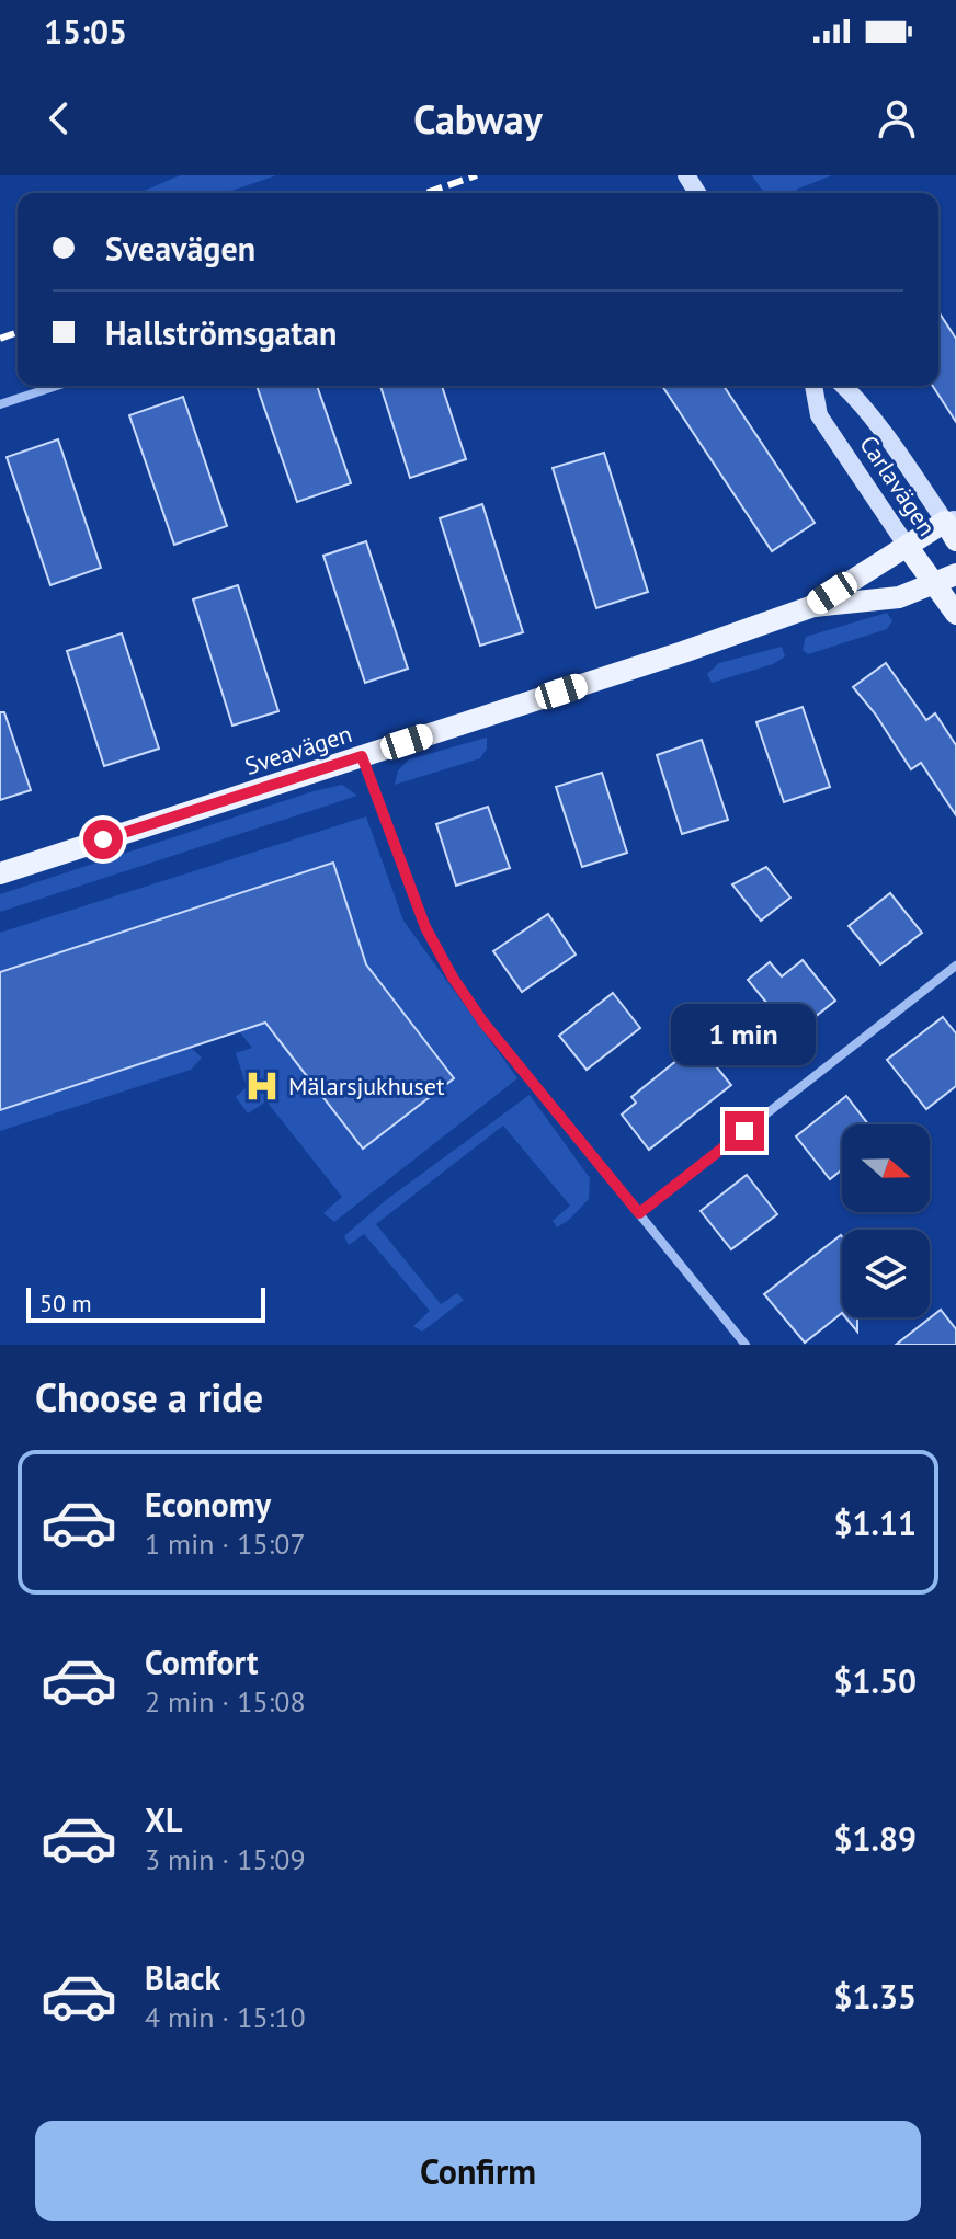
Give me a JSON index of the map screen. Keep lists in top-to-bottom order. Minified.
{"streets":{"main road":["Carlavägen","Sveavägen"]},"crossings":[["Carlavägen","Sveavägen"]],"places":{"hospital":["Mälarsjukhuset"]},"scale_bar":"50 m","north":"right","page":{"status":"15:05","header":"Cabway","banner":["Sveavägen","Hallströmsgatan"],"bubble":"1 min","scale":"50 m","heading":"Choose a ride","list":[{"name":"Economy","note":"1 min · 15:07","value":"$1.11"},{"name":"Comfort","note":"2 min · 15:08","value":"$1.50"},{"name":"XL","note":"3 min · 15:09","value":"$1.89"},{"name":"Black","note":"4 min · 15:10","value":"$1.35"}],"buttons":"Confirm"}}
